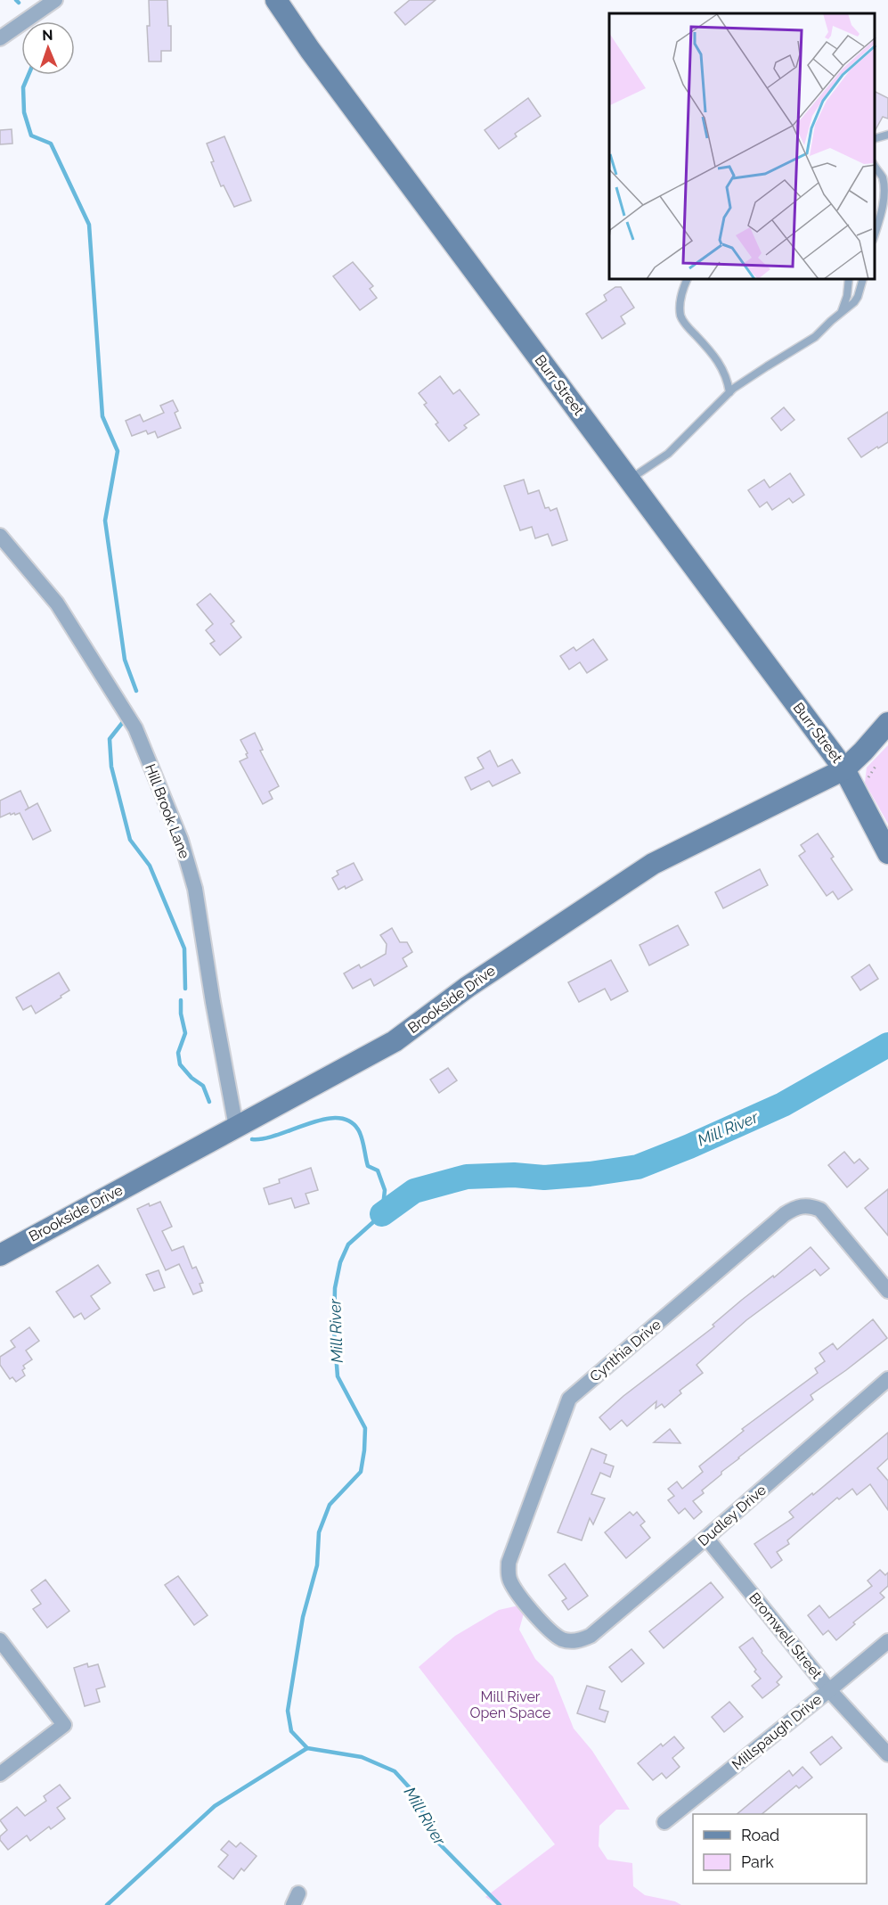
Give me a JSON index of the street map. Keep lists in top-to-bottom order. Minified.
{"streets":{"main road":["Burr Street","Brookside Drive"],"street":["Hill Brook Lane","Cynthia Drive","Dudley Drive","Bromwell Street","Millspaugh Drive"]},"crossings":[["Burr Street","Brookside Drive"],["Hill Brook Lane","Brookside Drive"],["Cynthia Drive","Dudley Drive"],["Dudley Drive","Bromwell Street"],["Bromwell Street","Millspaugh Drive"]],"water":["Mill River"],"parks":["Mill River Open Space"],"legend":["Road","Park"],"north":"top"}
